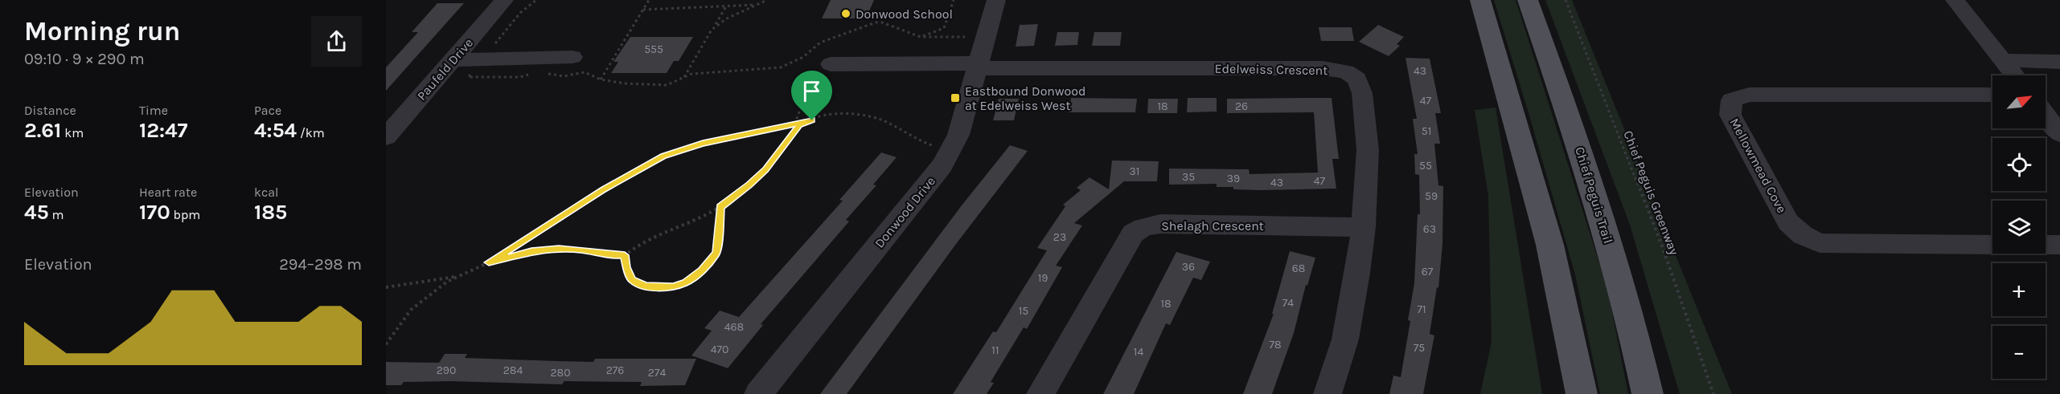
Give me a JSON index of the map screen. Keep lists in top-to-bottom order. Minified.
{"streets":{"main road":["Chief Peguis Trail"],"street":["Paufeld Drive","Edelweiss Crescent","Mellowmead Cove","Donwood Drive","Shelagh Crescent"],"path":["Chief Peguis Greenway"]},"crossings":[["Edelweiss Crescent","Donwood Drive"],["Edelweiss Crescent","Shelagh Crescent"]],"places":{"other":["Donwood School"],"transit":["Eastbound Donwood at Edelweiss West"]},"house_numbers":["555","43","47","18","26","51","55","31","35","39","47","43","59","63","23","36","68","67","19","74","18","71","15","468","78","75","470","11","14","290","284","276","280","274"],"north":"top right","page":{"heading":["Morning run","09:10 · 9 × 290 m"],"map_buttons":["+","−"],"stats":[["Distance","2.61 km"],["Time","12:47"],["Pace","4:54 /km"],["Elevation","45 m"],["Heart rate","170 bpm"],["kcal","185"]],"chart":["Elevation","294–298 m"]}}
